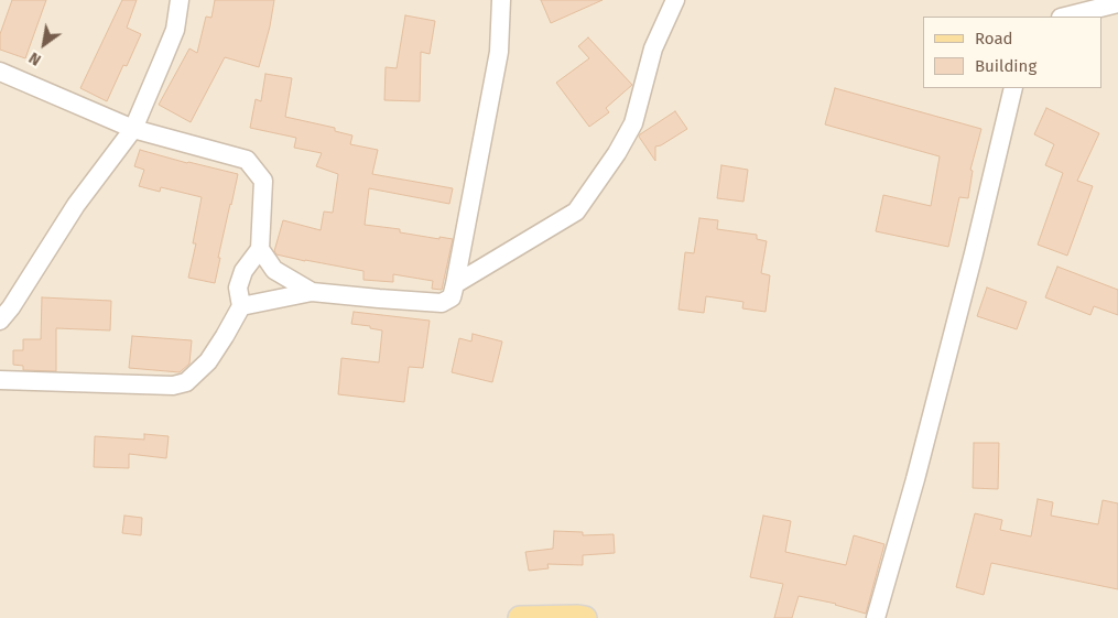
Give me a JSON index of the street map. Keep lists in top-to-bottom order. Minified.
{"legend":["Road","Building"],"north":"bottom left"}
